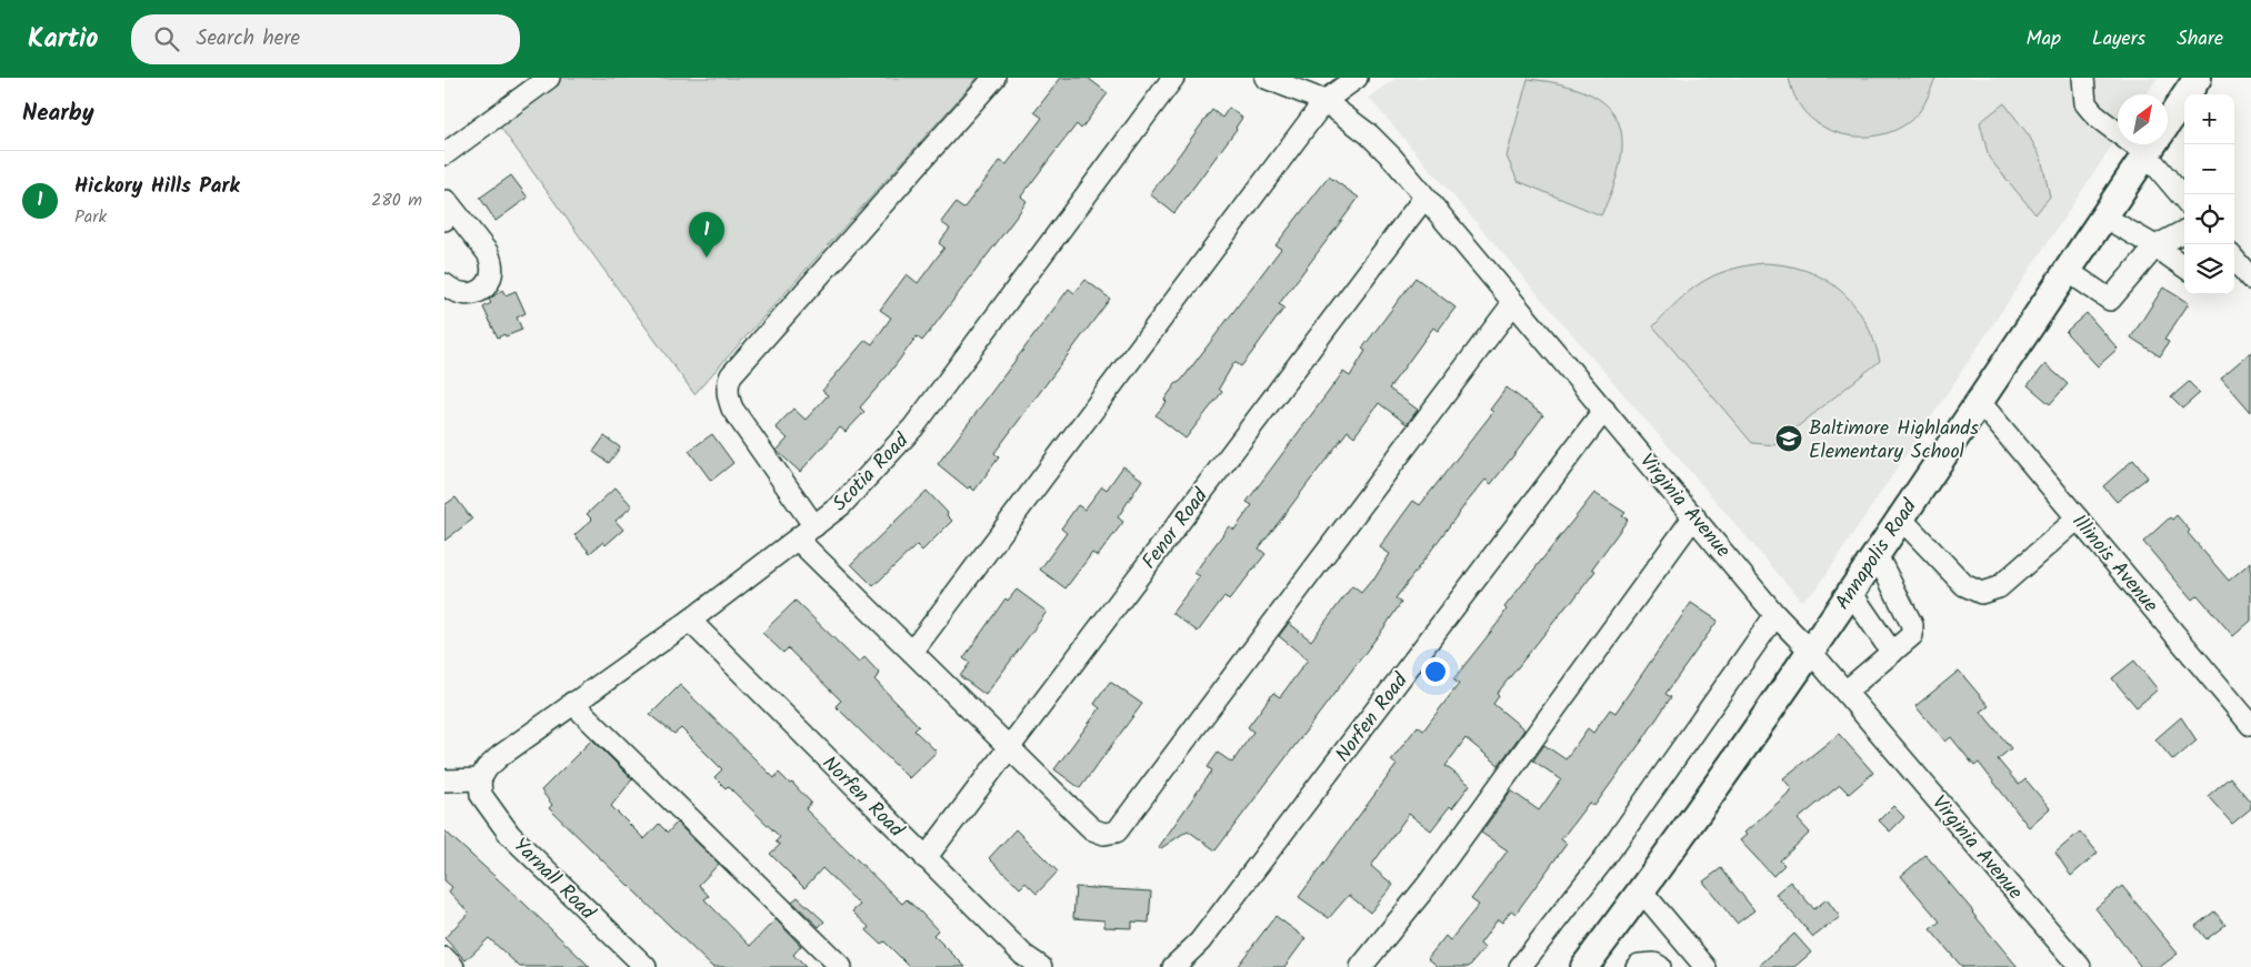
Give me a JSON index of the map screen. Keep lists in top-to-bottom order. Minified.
{"streets":{"main road":["Annapolis Road"],"street":["Scotia Road","Virginia Avenue","Fenor Road","Illinois Avenue","Norfen Road","Yarnall Road"]},"crossings":[["Scotia Road","Norfen Road"],["Scotia Road","Yarnall Road"],["Virginia Avenue","Fenor Road"],["Virginia Avenue","Annapolis Road"],["Virginia Avenue","Norfen Road"],["Fenor Road","Norfen Road"],["Annapolis Road","Illinois Avenue"]],"places":{"school or university":["Baltimore Highlands Elementary School"]},"north":"top right","page":{"header":"Kartio","search":"Search here","nav":["Map","Layers","Share"],"heading":"Nearby","map_buttons":["+","−"],"list":[{"mark":"1","name":"Hickory Hills Park","note":"Park","value":"280 m"}],"pins":"1"}}
